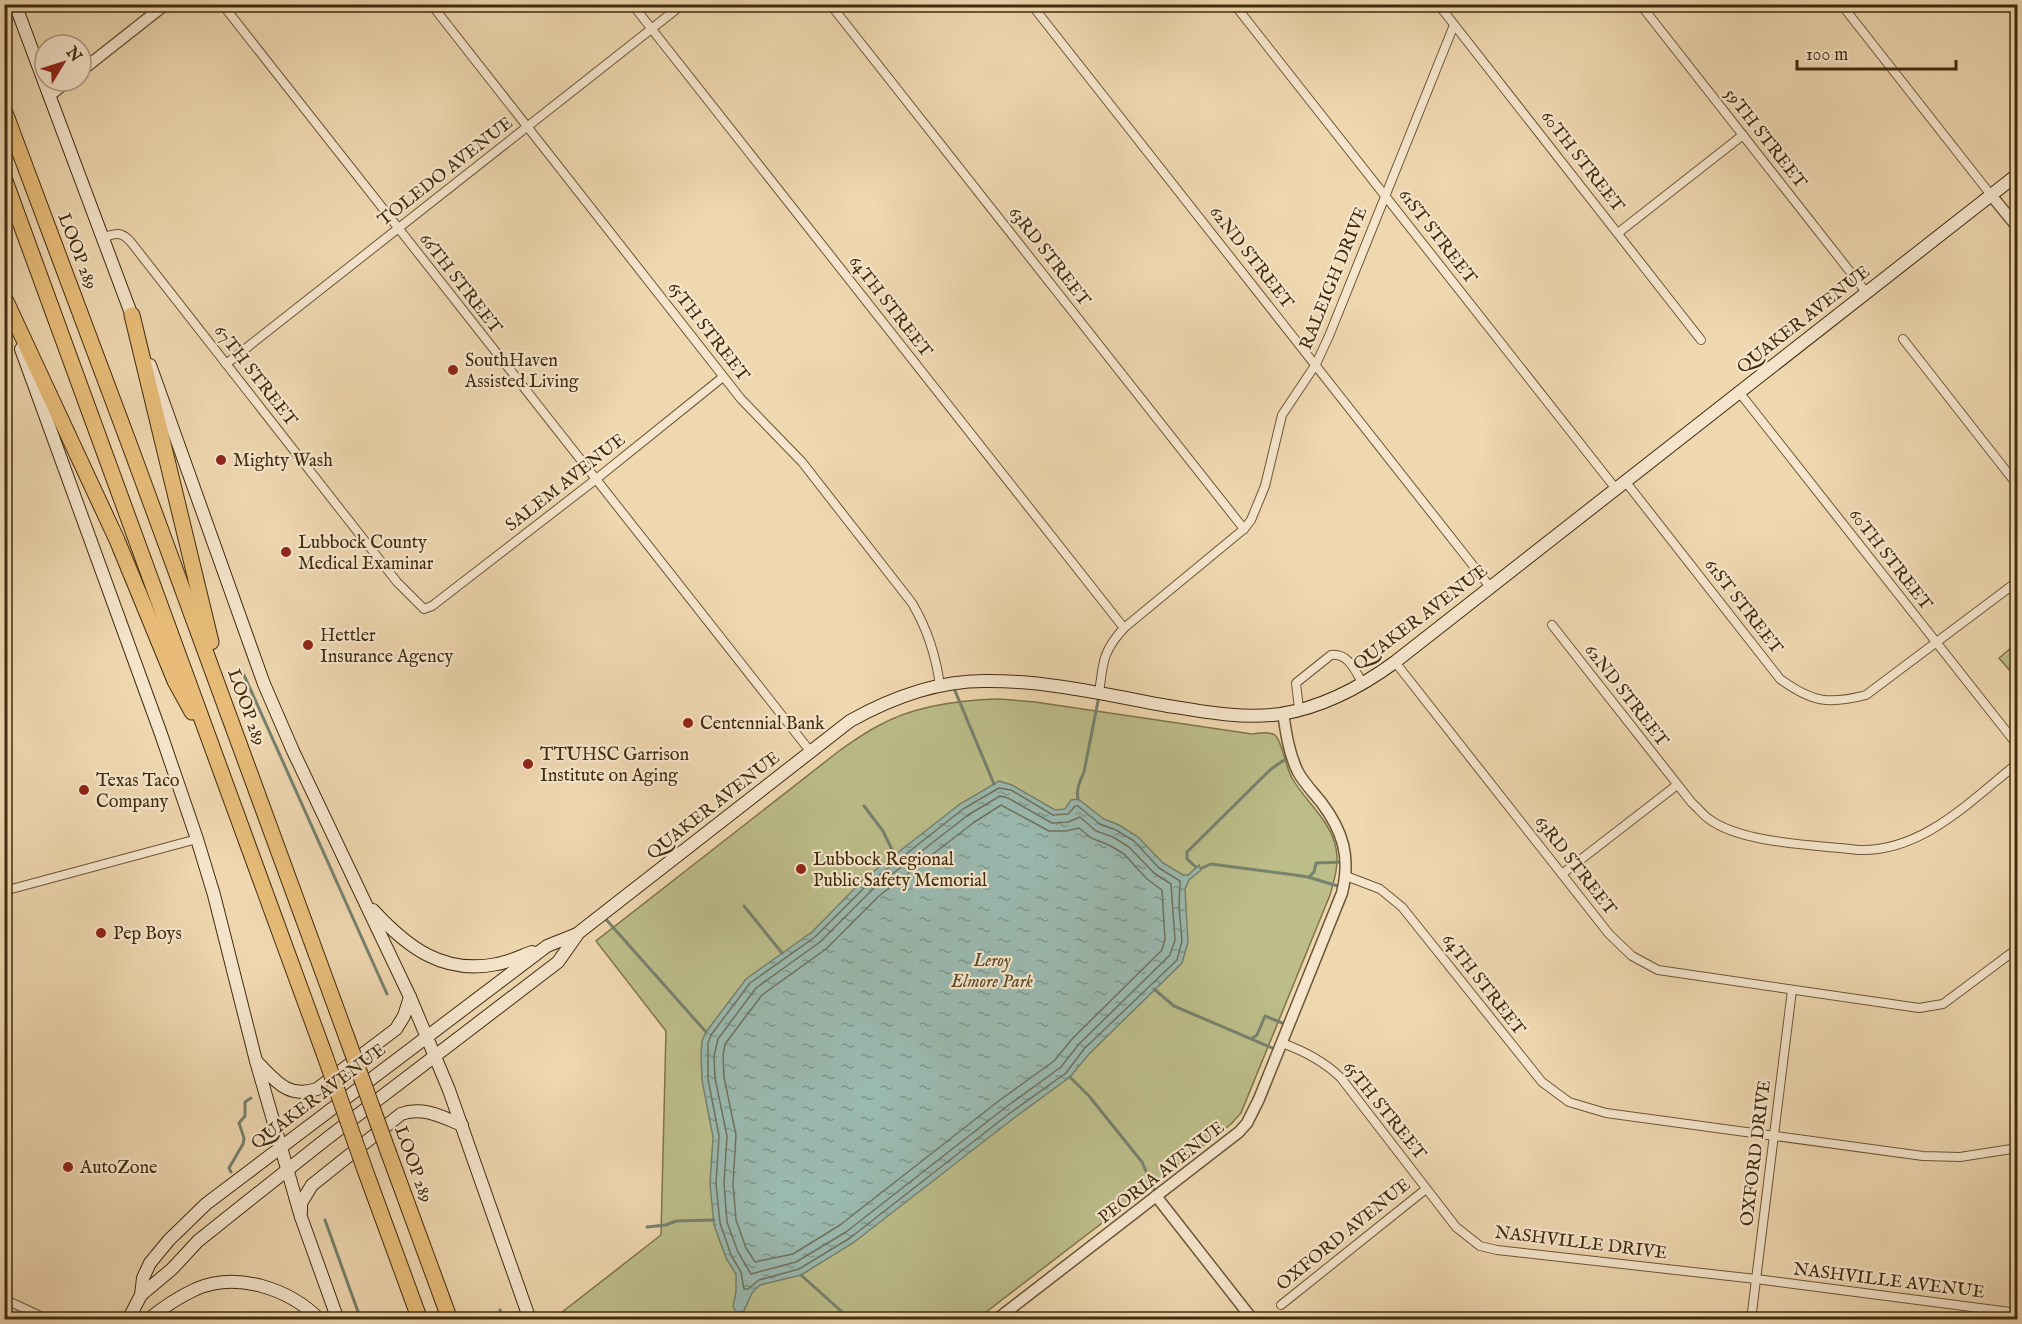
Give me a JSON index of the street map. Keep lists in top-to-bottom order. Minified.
{"streets":{"highway":["LOOP 289"],"main road":["QUAKER AVENUE"],"street":["59TH STREET","60TH STREET","TOLEDO AVENUE","61ST STREET","63RD STREET","62ND STREET","RALEIGH DRIVE","66TH STREET","64TH STREET","65TH STREET","67TH STREET","SALEM AVENUE","OXFORD DRIVE","PEORIA AVENUE","OXFORD AVENUE","NASHVILLE DRIVE","NASHVILLE AVENUE"]},"crossings":[["59TH STREET","QUAKER AVENUE"],["60TH STREET","61ST STREET"],["60TH STREET","RALEIGH DRIVE"],["60TH STREET","QUAKER AVENUE"],["TOLEDO AVENUE","66TH STREET"],["TOLEDO AVENUE","64TH STREET"],["TOLEDO AVENUE","65TH STREET"],["TOLEDO AVENUE","67TH STREET"],["61ST STREET","RALEIGH DRIVE"],["61ST STREET","QUAKER AVENUE"],["63RD STREET","RALEIGH DRIVE"],["63RD STREET","QUAKER AVENUE"],["63RD STREET","OXFORD DRIVE"],["62ND STREET","RALEIGH DRIVE"],["62ND STREET","QUAKER AVENUE"],["RALEIGH DRIVE","64TH STREET"],["RALEIGH DRIVE","QUAKER AVENUE"],["66TH STREET","QUAKER AVENUE"],["66TH STREET","SALEM AVENUE"],["64TH STREET","OXFORD DRIVE"],["64TH STREET","PEORIA AVENUE"],["QUAKER AVENUE","65TH STREET"],["65TH STREET","SALEM AVENUE"],["65TH STREET","PEORIA AVENUE"],["65TH STREET","OXFORD AVENUE"],["65TH STREET","NASHVILLE DRIVE"],["67TH STREET","SALEM AVENUE"],["OXFORD DRIVE","NASHVILLE DRIVE"],["OXFORD DRIVE","NASHVILLE AVENUE"],["OXFORD AVENUE","NASHVILLE DRIVE"],["NASHVILLE DRIVE","NASHVILLE AVENUE"]],"parks":["Leroy Elmore Park"],"places":["SouthHaven Assisted Living","Mighty Wash","Lubbock County Medical Examinar","Hettler Insurance Agency","Centennial Bank","TTUHSC Garrison Institute on Aging","Texas Taco Company","Lubbock Regional Public Safety Memorial","Pep Boys","AutoZone"],"scale_bar":"100 m","north":"top right"}
